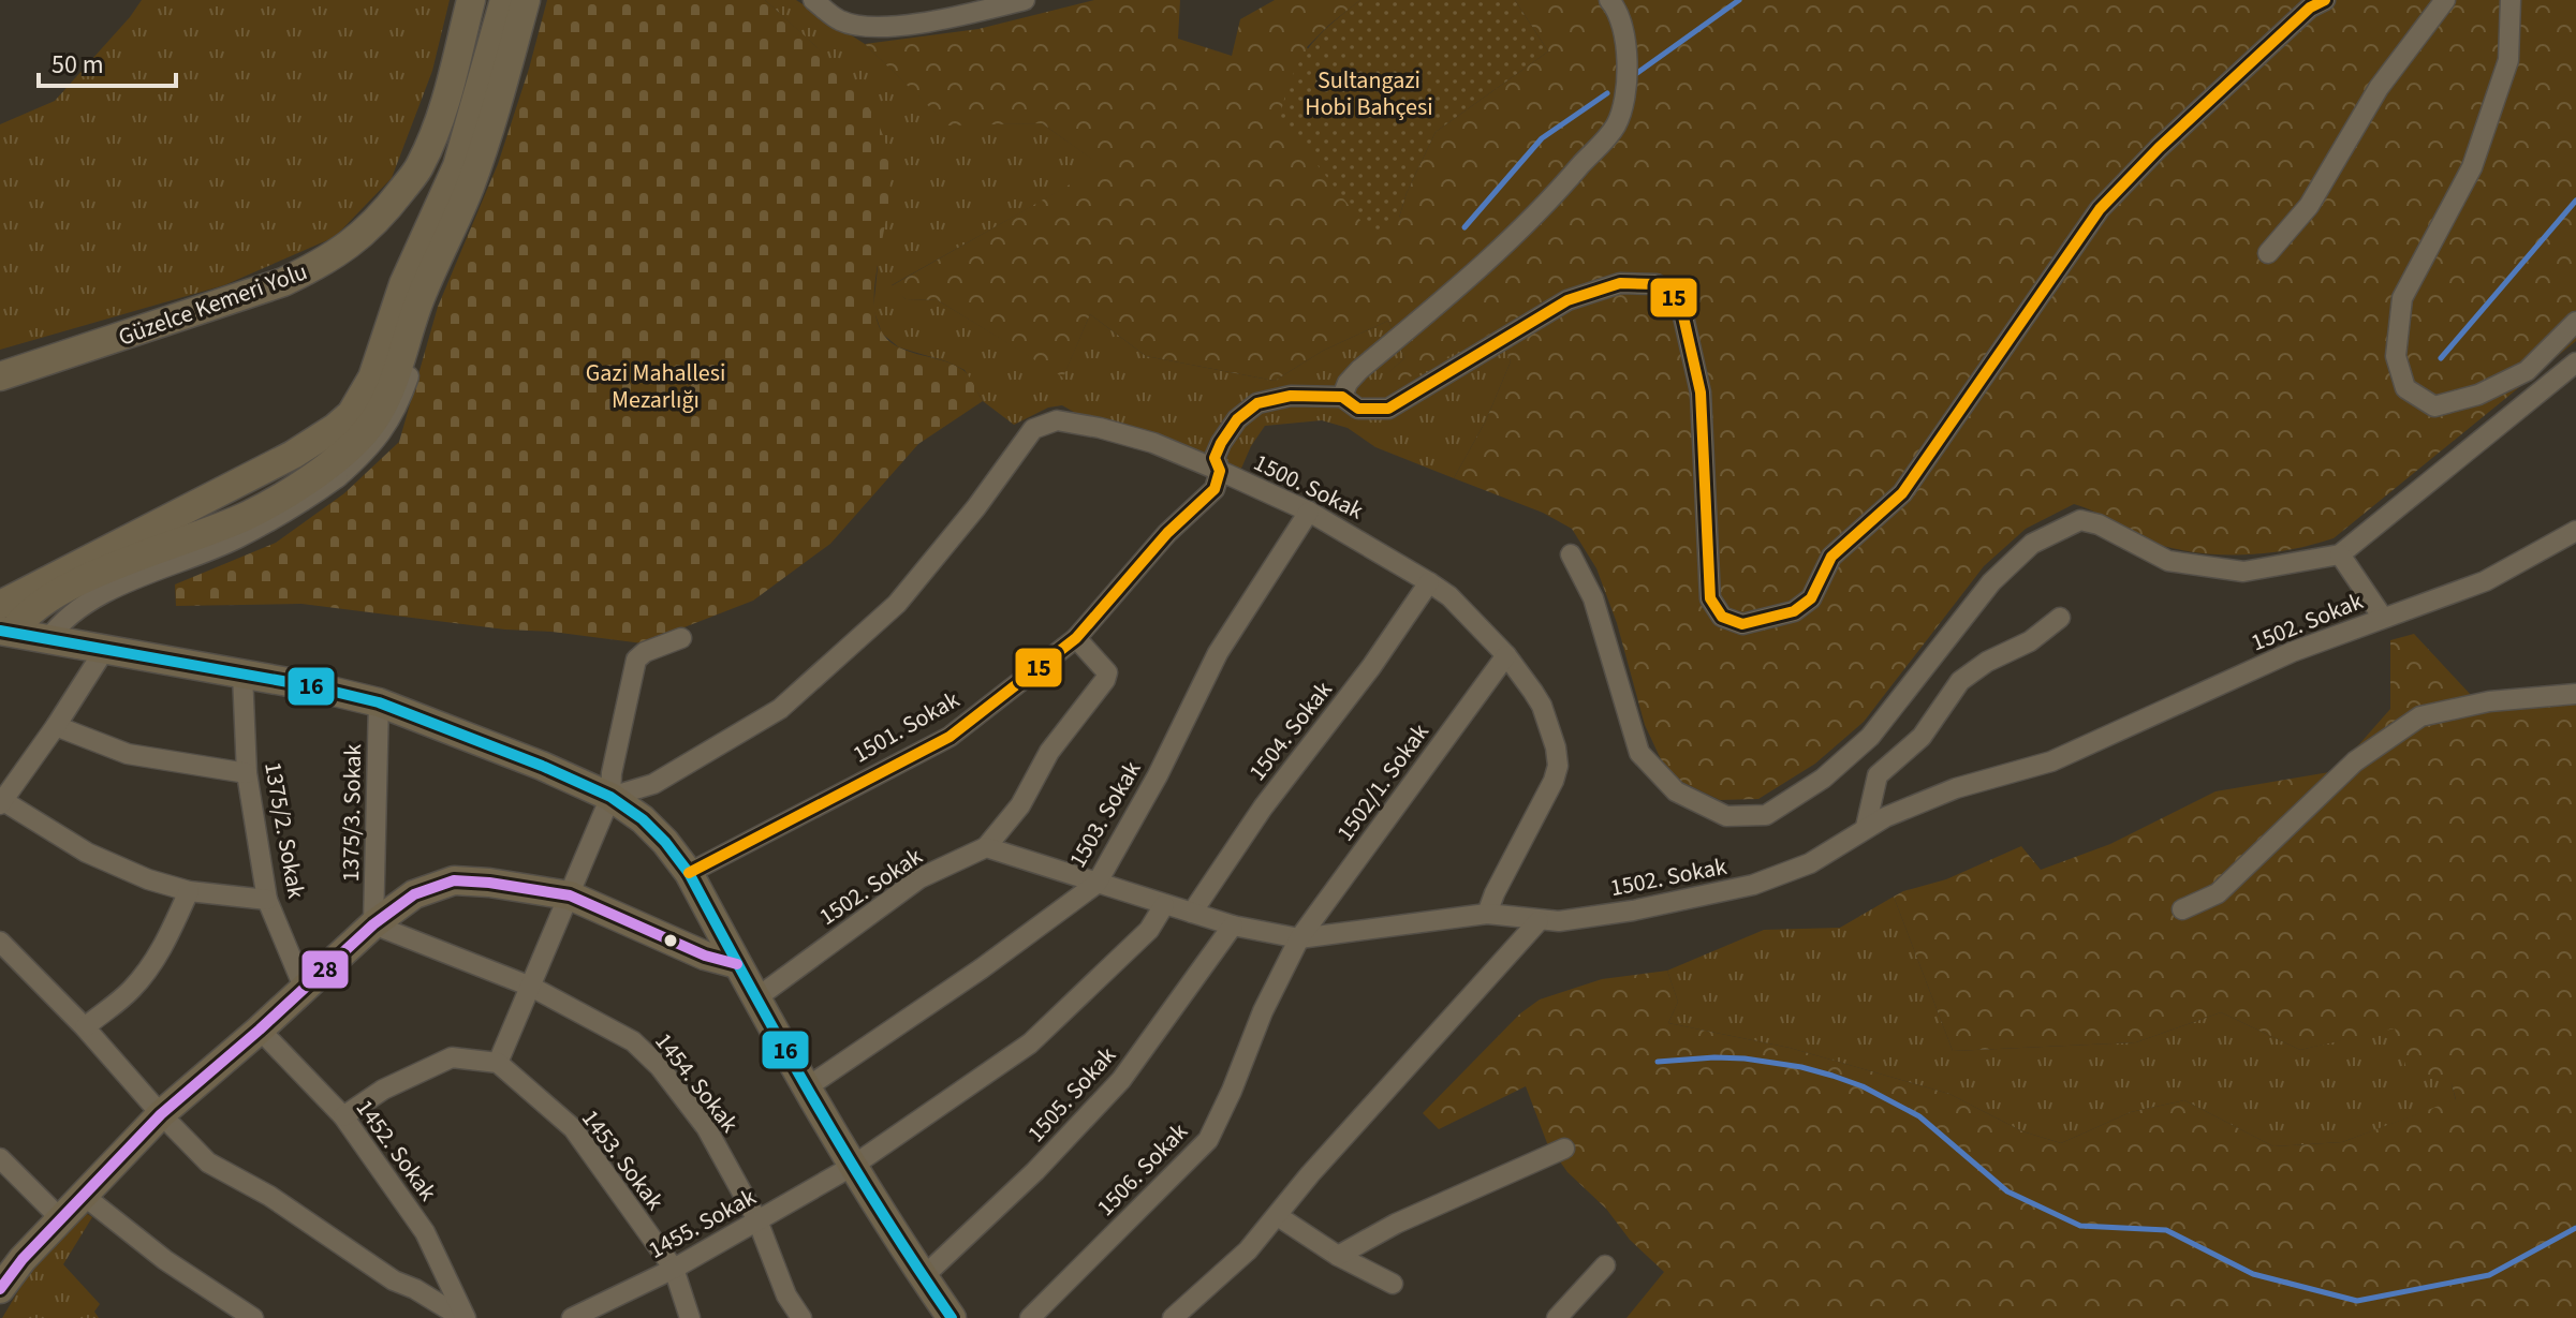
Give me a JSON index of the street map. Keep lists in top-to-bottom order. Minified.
{"streets":{"street":["Güzelce Kemeri Yolu","1500. Sokak","1502. Sokak","1501. Sokak","1504. Sokak","1502/1. Sokak","1375/3. Sokak","1503. Sokak","1375/2. Sokak","1454. Sokak","1505. Sokak","1452. Sokak","1453. Sokak","1506. Sokak","1455. Sokak"]},"crossings":[["1500. Sokak","1502. Sokak"],["1500. Sokak","1501. Sokak"],["1500. Sokak","1504. Sokak"],["1500. Sokak","1502/1. Sokak"],["1500. Sokak","1503. Sokak"],["1502. Sokak","1504. Sokak"],["1502. Sokak","1502/1. Sokak"],["1502. Sokak","1503. Sokak"],["1502. Sokak","1505. Sokak"],["1502. Sokak","1506. Sokak"],["1502. Sokak","1455. Sokak"],["1502/1. Sokak","1506. Sokak"],["1375/3. Sokak","1454. Sokak"],["1454. Sokak","1455. Sokak"],["1453. Sokak","1455. Sokak"]],"parks":["Sultangazi Hobi Bahçesi","Gazi Mahallesi Mezarlığı"],"lines":["transit line 15","transit line 16","transit line 28"],"scale_bar":"50 m"}
